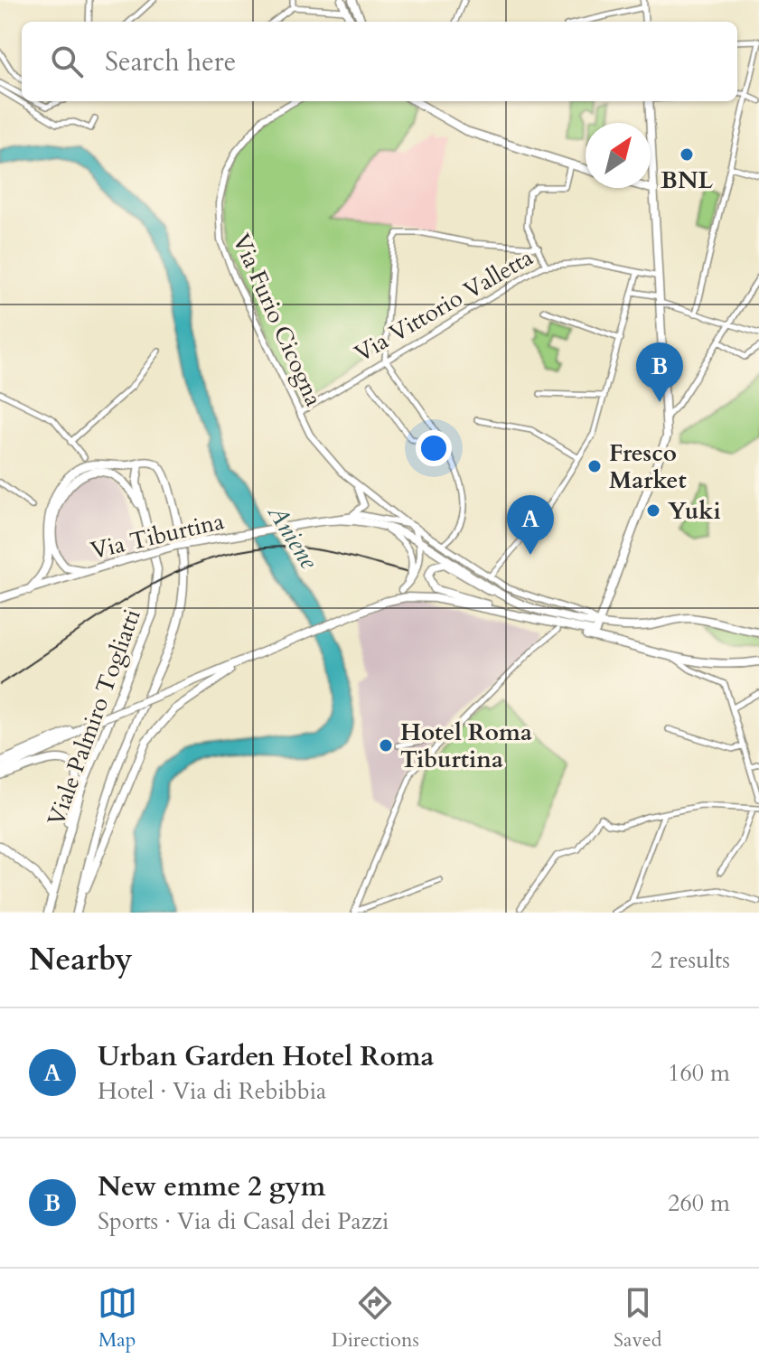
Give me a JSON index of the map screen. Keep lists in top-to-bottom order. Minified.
{"streets":{"main road":["Via Tiburtina","Viale Palmiro Togliatti"],"street":["Via Vittorio Valletta","Via Furio Cicogna"]},"crossings":[["Via Vittorio Valletta","Via Furio Cicogna"],["Via Furio Cicogna","Via Tiburtina"]],"water":["Aniene"],"places":["BNL","Fresco Market","Yuki","Hotel Roma Tiburtina"],"north":"top right","page":{"search":"Search here","pins":["B","A"],"heading":["Nearby","2 results"],"list":[{"mark":"A","name":"Urban Garden Hotel Roma","note":"Hotel · Via di Rebibbia","value":"160 m"},{"mark":"B","name":"New emme 2 gym","note":"Sports · Via di Casal dei Pazzi","value":"260 m"}],"nav":["Map","Directions","Saved"]}}
